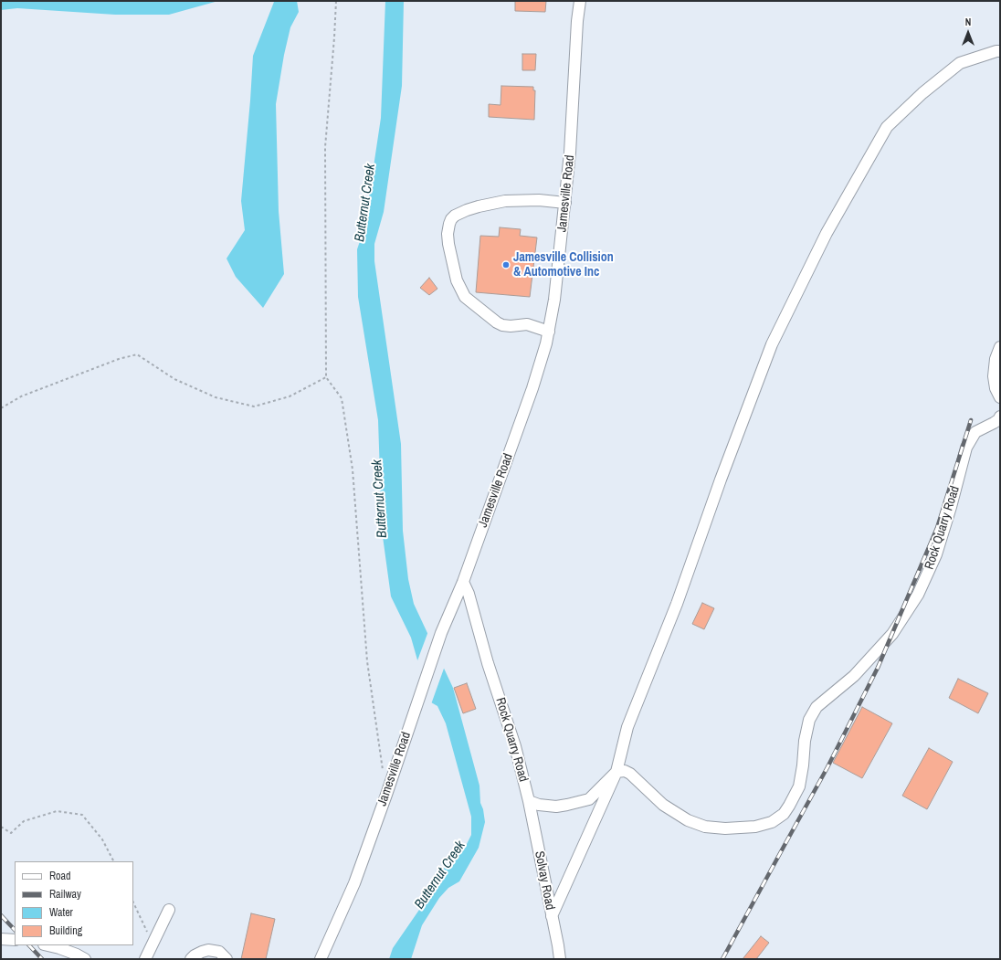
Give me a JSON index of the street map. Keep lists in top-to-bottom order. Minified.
{"streets":{"street":["Jamesville Road","Rock Quarry Road","Solvay Road"]},"crossings":[["Jamesville Road","Rock Quarry Road"],["Rock Quarry Road","Solvay Road"]],"water":["Butternut Creek"],"places":["Jamesville Collision & Automotive Inc"],"legend":["Road","Railway","Water","Building"],"north":"top"}
